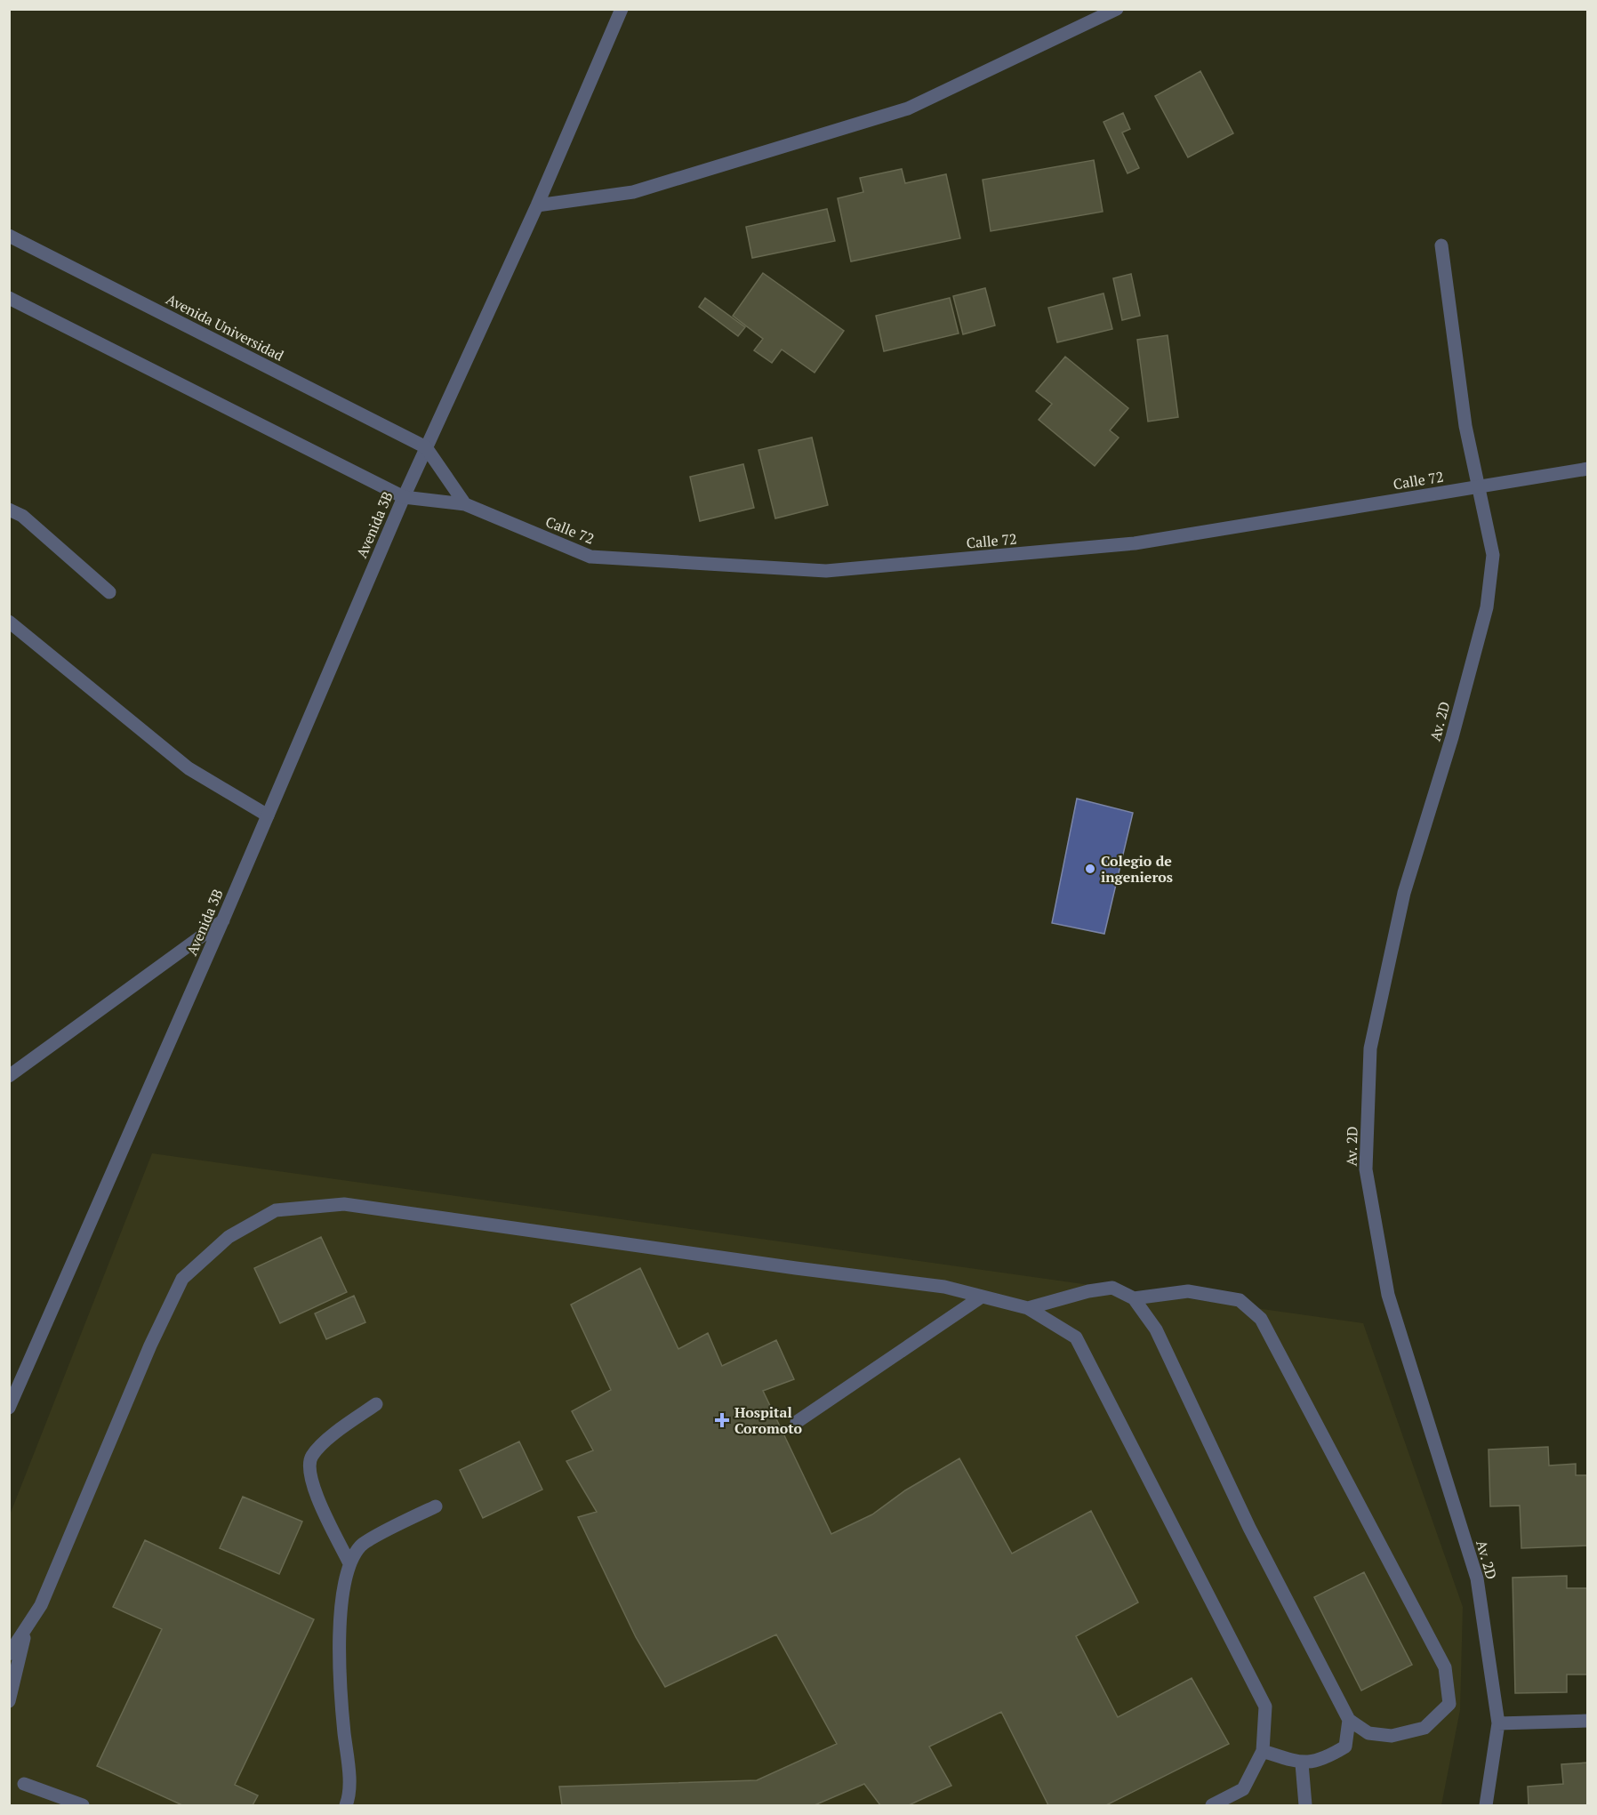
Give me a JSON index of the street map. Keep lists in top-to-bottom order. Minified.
{"streets":{"street":["Avenida Universidad","Calle 72","Avenida 3B","Av. 2D"]},"crossings":[["Avenida Universidad","Avenida 3B"],["Calle 72","Avenida 3B"],["Calle 72","Av. 2D"]],"places":{"other":["Colegio de ingenieros"],"health":["Hospital Coromoto"]}}
